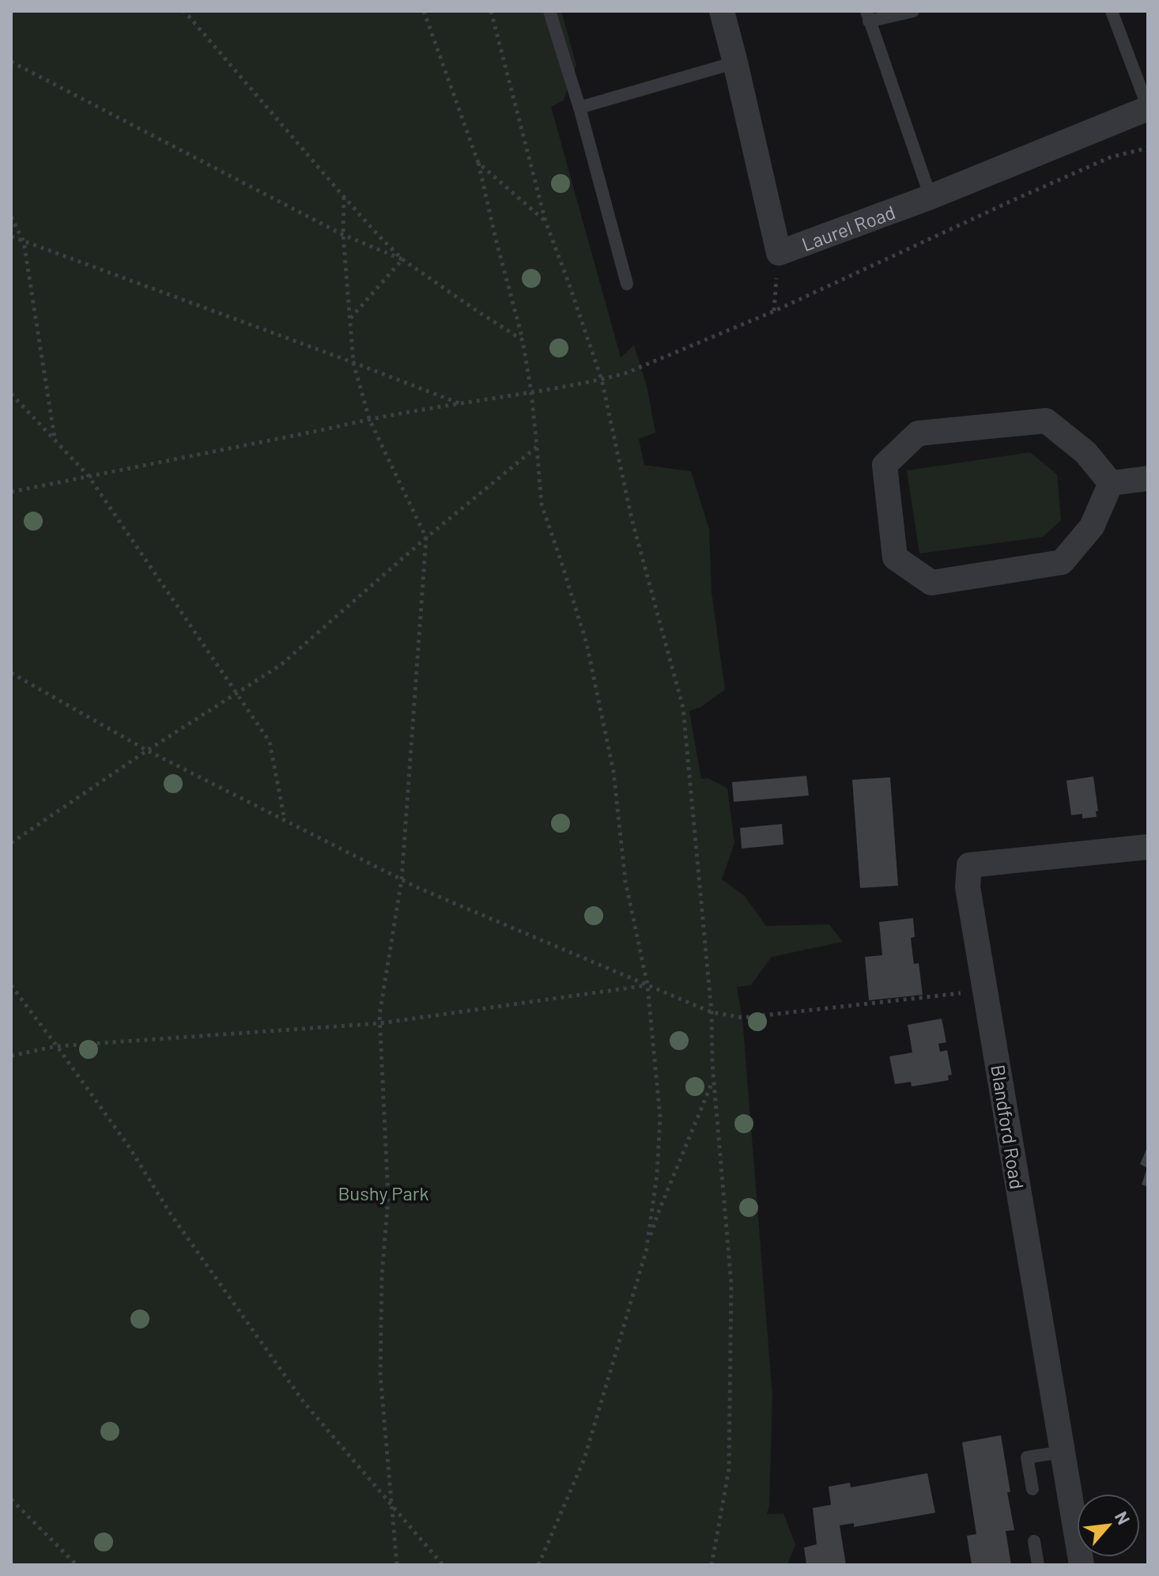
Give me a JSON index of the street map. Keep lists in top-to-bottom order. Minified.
{"streets":{"street":["Laurel Road","Blandford Road"]},"parks":["Bushy Park"],"north":"top right"}
